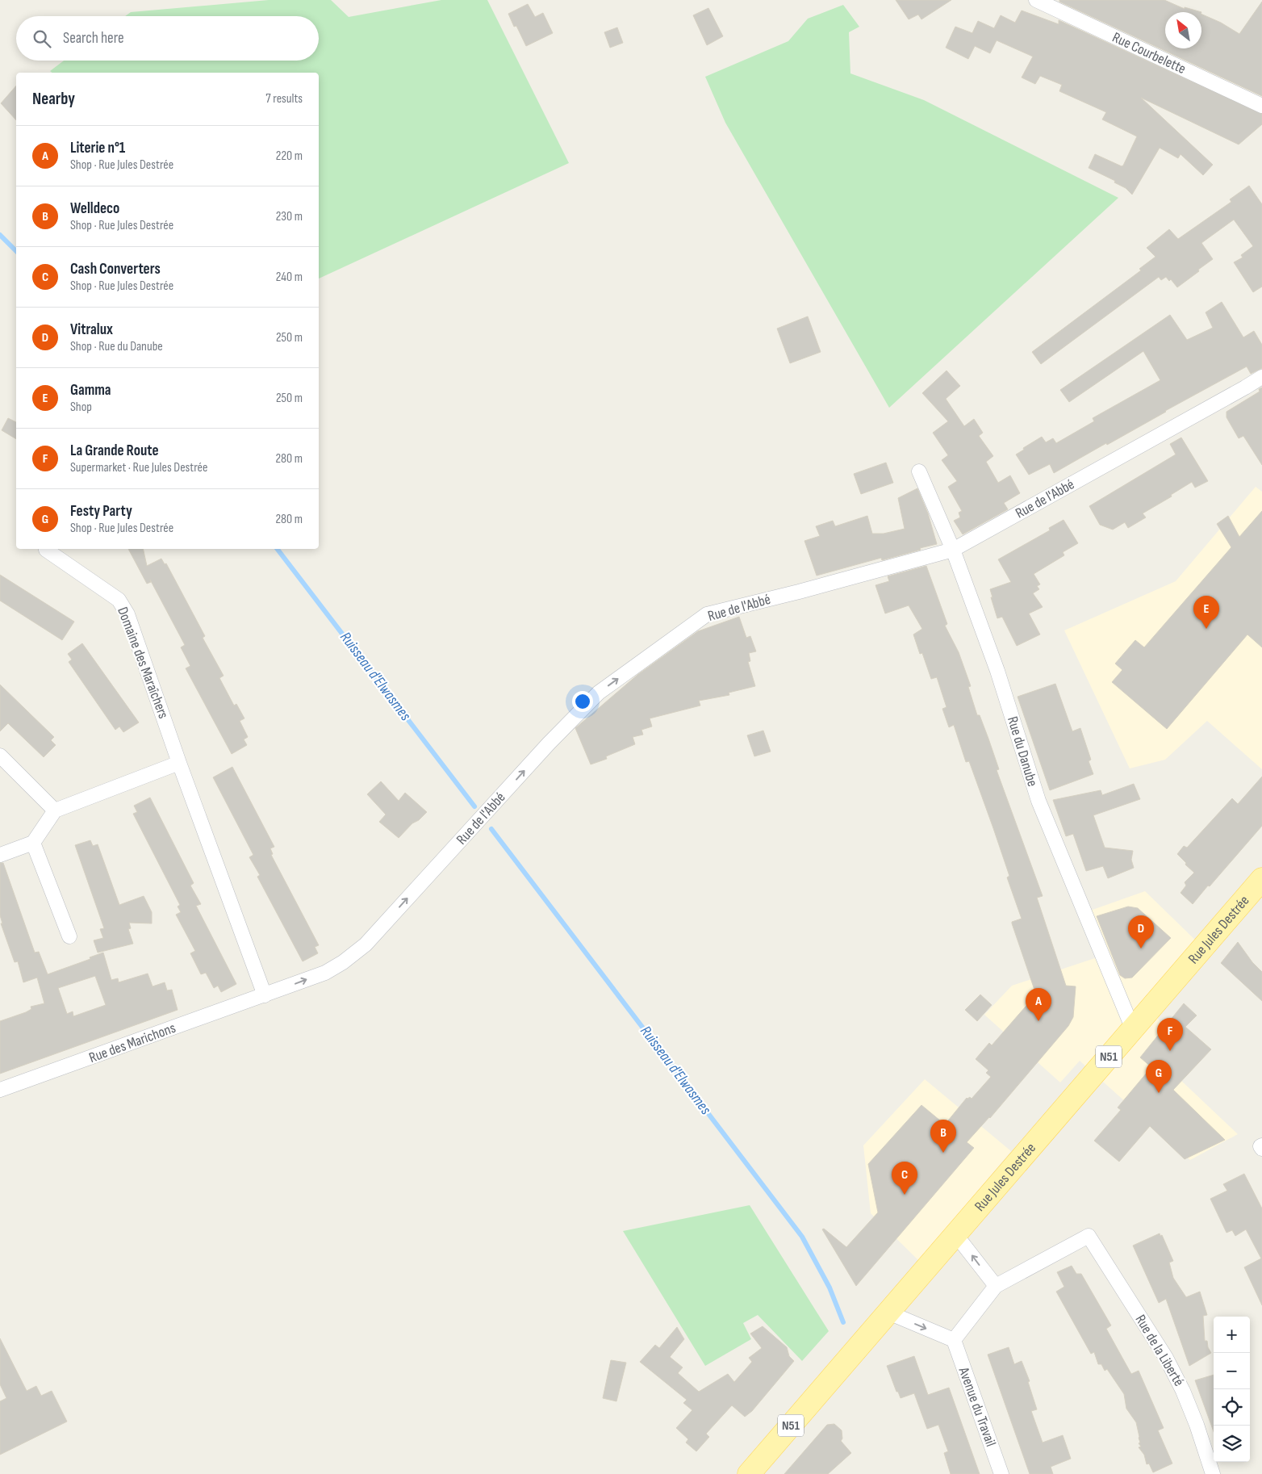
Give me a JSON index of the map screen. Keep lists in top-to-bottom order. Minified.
{"streets":{"main road":["Rue Jules Destrée","N51"],"street":["Rue Courbelette","Rue de l'Abbé","Domaine des Maraîchers","Rue du Danube","Rue des Marichons","Rue de la Liberté","Avenue du Travail"]},"crossings":[["Rue de l'Abbé","Domaine des Maraîchers"],["Rue de l'Abbé","Rue du Danube"],["Rue de l'Abbé","Rue des Marichons"],["Domaine des Maraîchers","Rue des Marichons"],["Rue du Danube","Rue Jules Destrée"]],"one_way":["Rue de l'Abbé"],"water":["Ruisseau d'Elwasmes"],"north":"top left","page":{"search":"Search here","heading":["Nearby","7 results"],"list":[{"mark":"A","name":"Literie n°1","note":"Shop · Rue Jules Destrée","value":"220 m"},{"mark":"B","name":"Welldeco","note":"Shop · Rue Jules Destrée","value":"230 m"},{"mark":"C","name":"Cash Converters","note":"Shop · Rue Jules Destrée","value":"240 m"},{"mark":"D","name":"Vitralux","note":"Shop · Rue du Danube","value":"250 m"},{"mark":"E","name":"Gamma","note":"Shop","value":"250 m"},{"mark":"F","name":"La Grande Route","note":"Supermarket · Rue Jules Destrée","value":"280 m"},{"mark":"G","name":"Festy Party","note":"Shop · Rue Jules Destrée","value":"280 m"}],"pins":["E","D","A","F","G","B","C"],"map_buttons":["+","−"]}}
